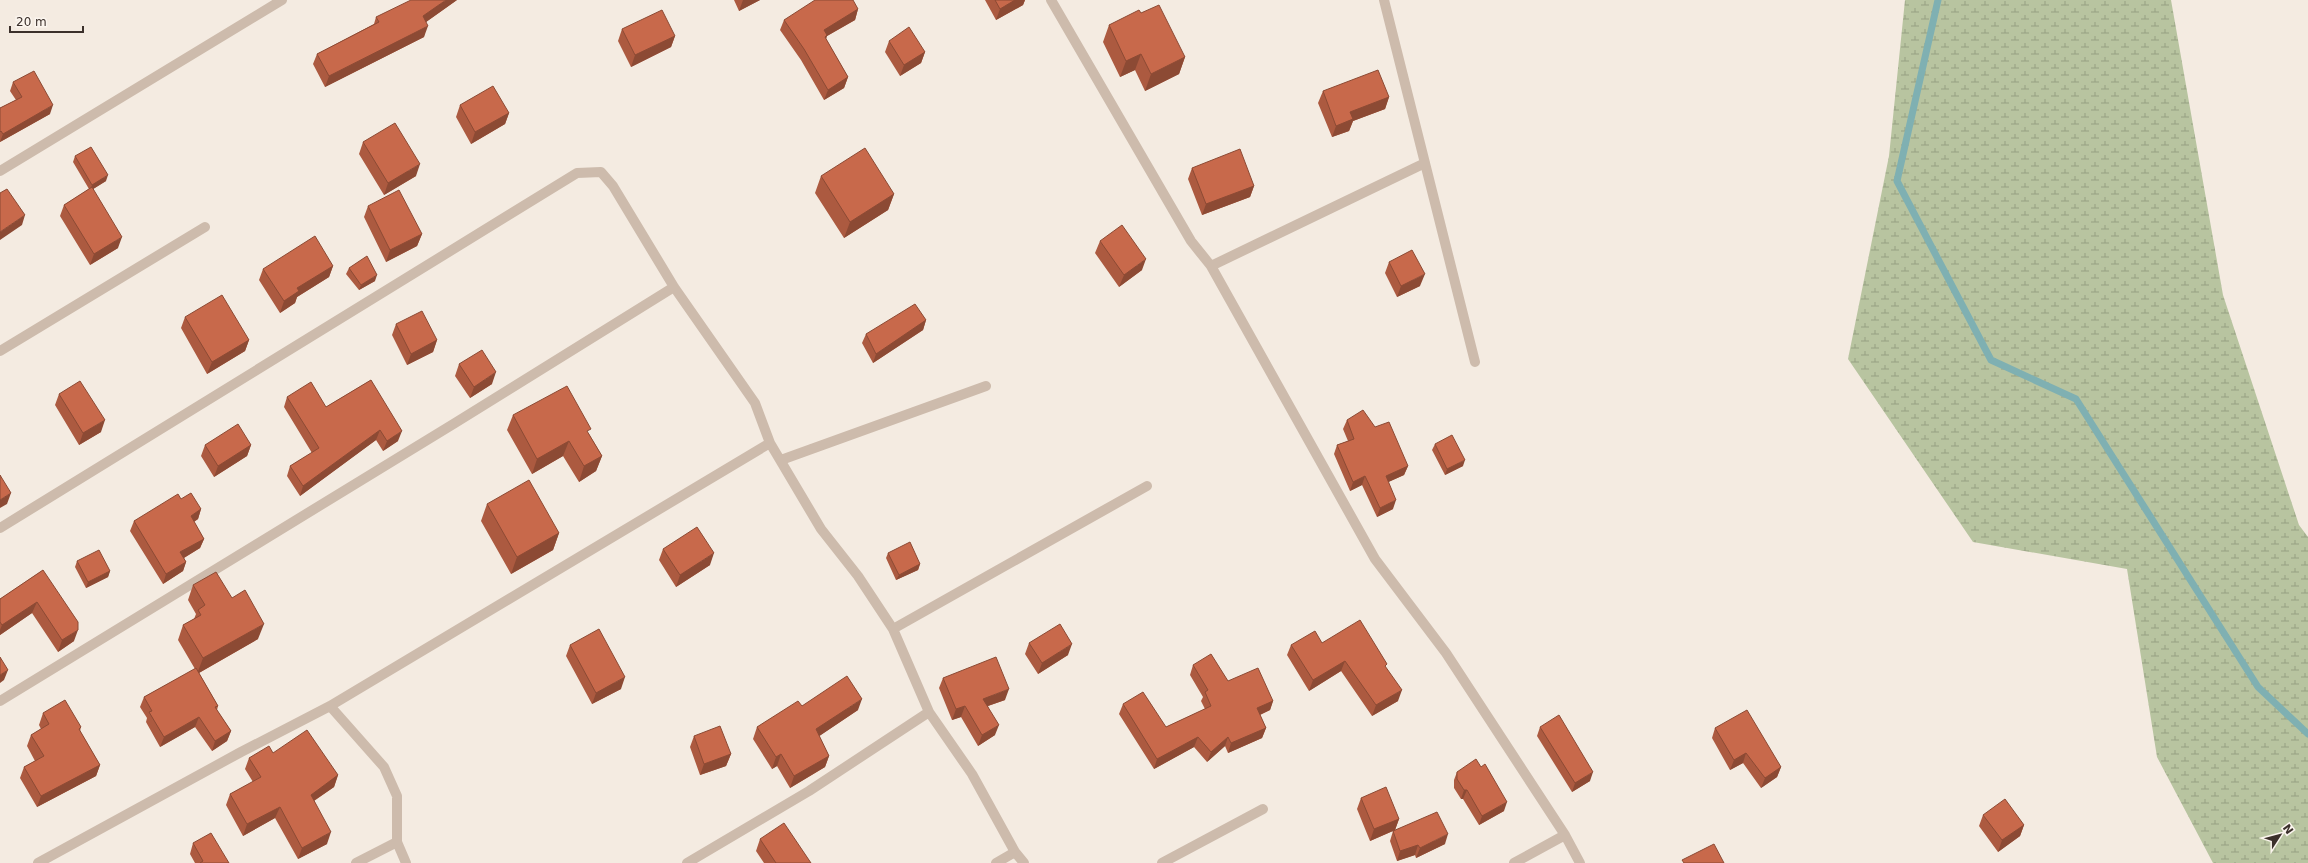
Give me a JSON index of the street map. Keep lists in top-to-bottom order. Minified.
{"scale_bar":"20 m","north":"top right"}
